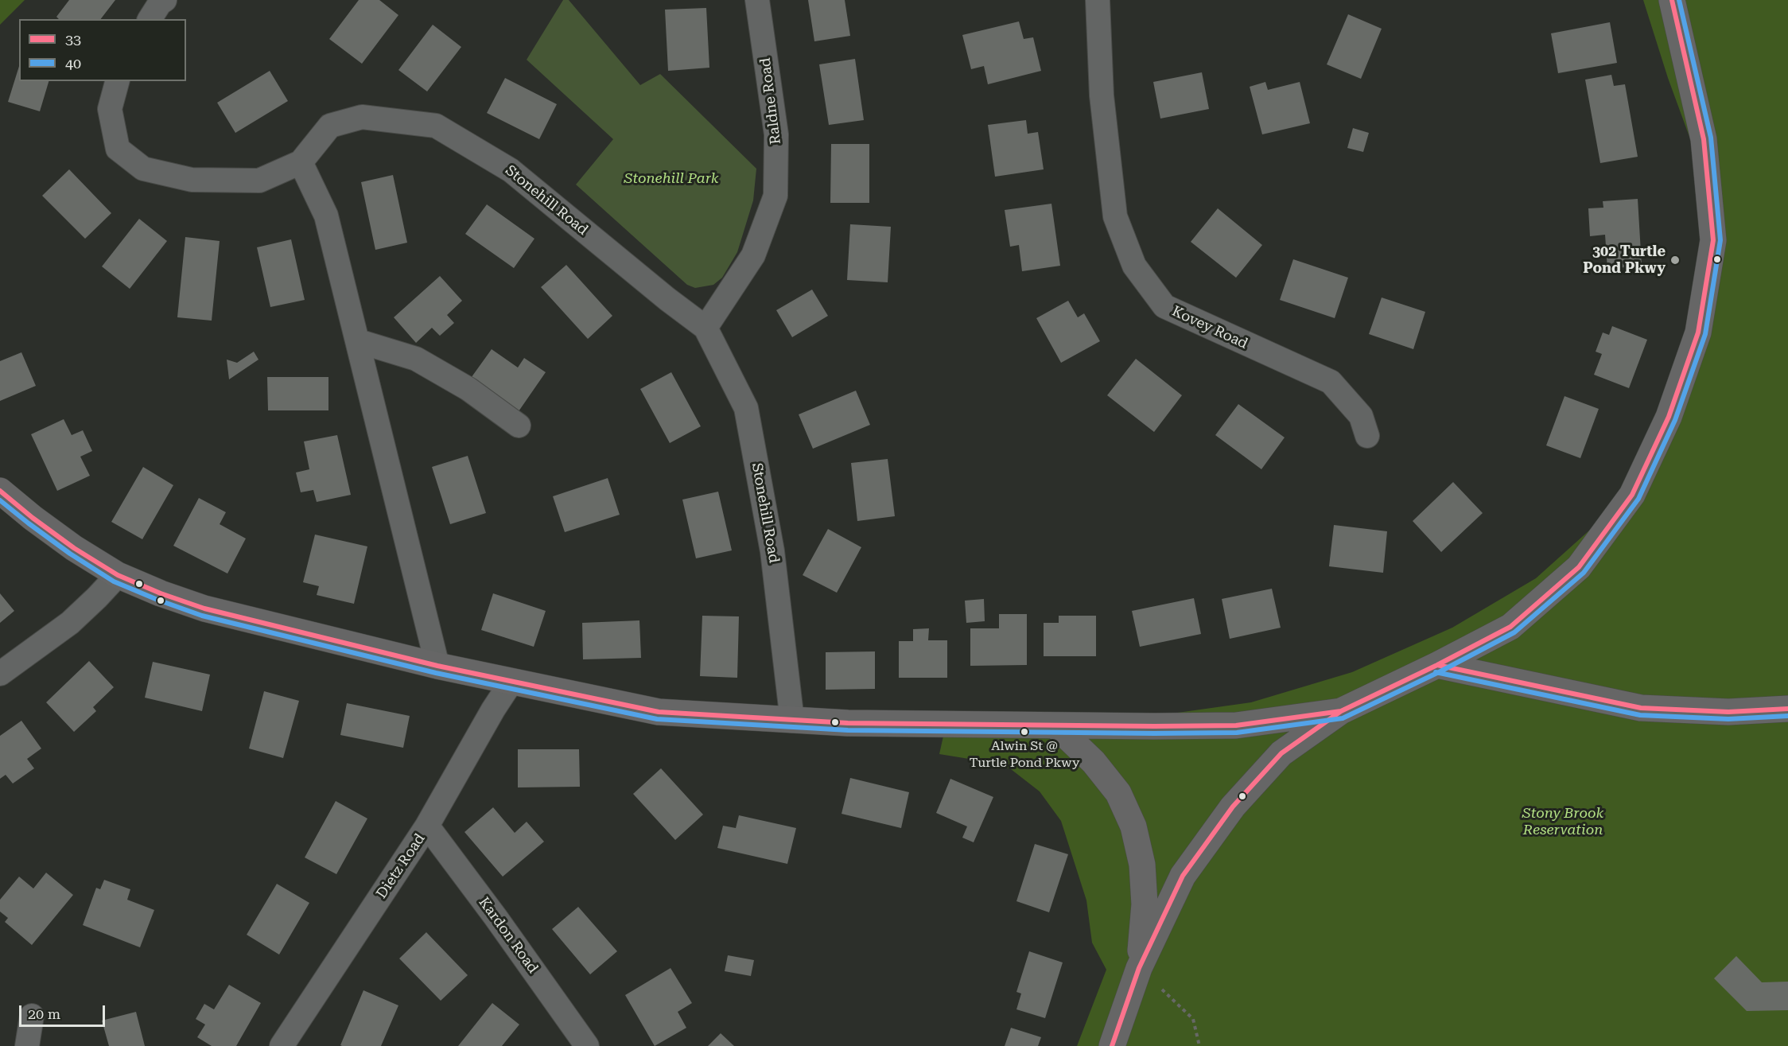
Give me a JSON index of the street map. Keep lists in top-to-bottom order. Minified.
{"streets":{"street":["Raldne Road","Stonehill Road","Kovey Road","Dietz Road","Kardon Road"]},"crossings":[["Raldne Road","Stonehill Road"],["Dietz Road","Kardon Road"]],"parks":["Stonehill Park","Stony Brook Reservation"],"places":["302 Turtle Pond Pkwy","Alwin St @ Turtle Pond Pkwy"],"lines":["transit line 33","transit line 40"],"legend":["33","40"],"scale_bar":"20 m"}
